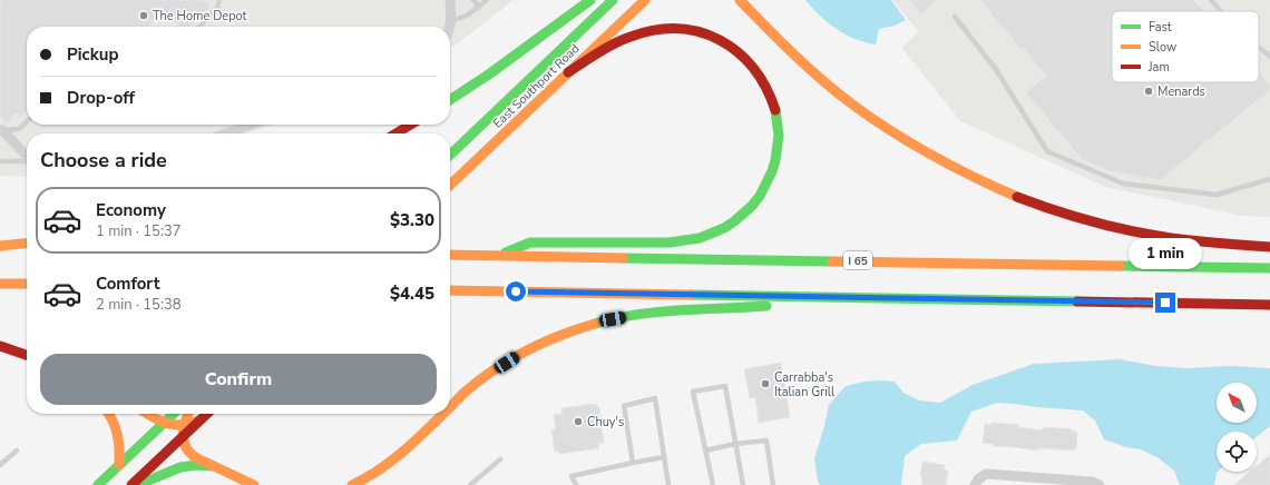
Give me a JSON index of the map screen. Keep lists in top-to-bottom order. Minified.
{"streets":{"main road":["East Southport Road","I 65"]},"places":["The Home Depot","Menards","Carrabba's Italian Grill","Chuy's"],"legend":["Fast","Slow","Jam"],"north":"top left","page":{"banner":["Pickup","Drop-off"],"heading":"Choose a ride","list":[{"name":"Economy","note":"1 min · 15:37","value":"$3.30"},{"name":"Comfort","note":"2 min · 15:38","value":"$4.45"}],"bubble":"1 min","buttons":"Confirm"}}
